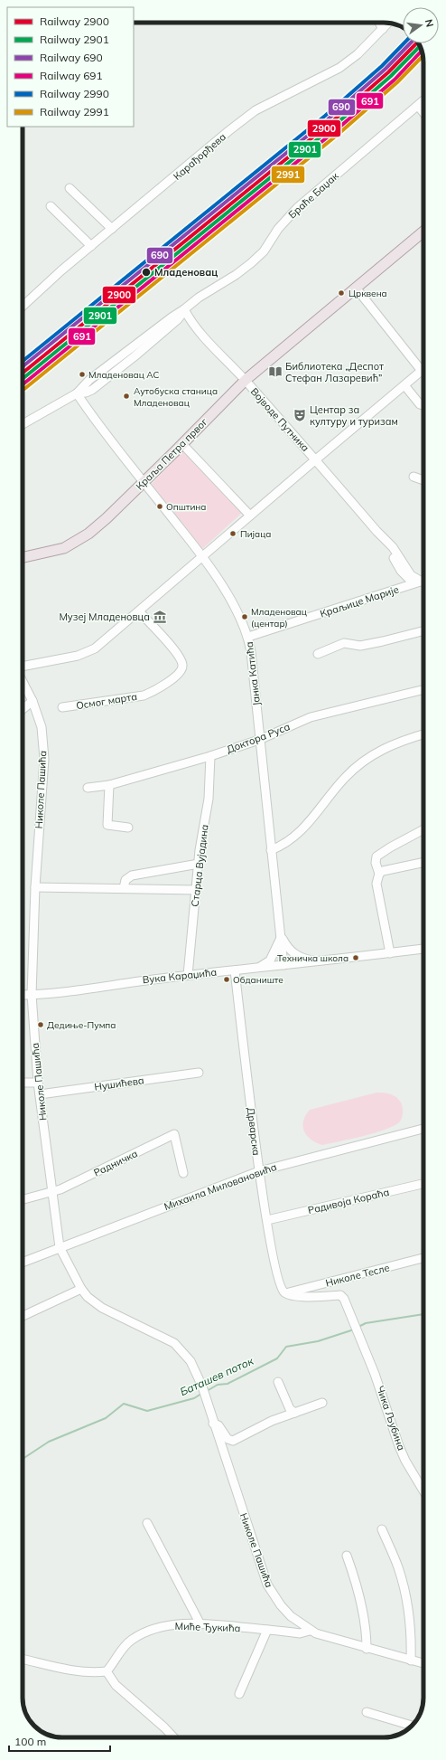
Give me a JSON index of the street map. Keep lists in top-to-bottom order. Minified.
{"streets":{"main road":["Краља Петра првог"],"street":["Карађорђева","Браће Баџак","Војводе Путника","Краљице Марије","Јанка Катића","Осмог марта","Доктора Руса","Николе Пашића","Старца Вујадина","Вука Караџића","Нушићева","Дрварска","Радничка","Михаила Миловановића","Радивоја Кораћа","Николе Тесле","Чика Љубина","Миће Ђукића"]},"crossings":[["Браће Баџак","Војводе Путника"],["Браће Баџак","Јанка Катића"],["Војводе Путника","Краља Петра првог"],["Војводе Путника","Краљице Марије"],["Краља Петра првог","Јанка Катића"],["Краљице Марије","Јанка Катића"],["Јанка Катића","Доктора Руса"],["Јанка Катића","Вука Караџића"],["Доктора Руса","Старца Вујадина"],["Николе Пашића","Вука Караџића"],["Николе Пашића","Нушићева"],["Николе Пашића","Радничка"],["Николе Пашића","Михаила Миловановића"],["Николе Пашића","Миће Ђукића"],["Старца Вујадина","Вука Караџића"],["Вука Караџића","Дрварска"],["Дрварска","Михаила Миловановића"],["Дрварска","Радивоја Кораћа"],["Дрварска","Николе Тесле"],["Дрварска","Чика Љубина"],["Николе Тесле","Чика Љубина"]],"water":["Баташев поток"],"places":{"other":["Младеновац","Црквена","Младеновац АС","Аутобуска станица Младеновац","Општина","Пијаца","Младеновац (центар)","Техничка школа","Обданиште","Дедиње-Пумпа"],"library":["Библиотека „Деспот Стефан Лазаревић”"],"theatre":["Центар за културу и туризам"],"museum":["Музеј Младеновца"]},"lines":["rail line 2900","rail line 690","rail line 2990","rail line 2901","rail line 691","rail line 2991"],"legend":["Railway 2900","Railway 2901","Railway 690","Railway 691","Railway 2990","Railway 2991"],"scale_bar":"100 m","north":"right"}
